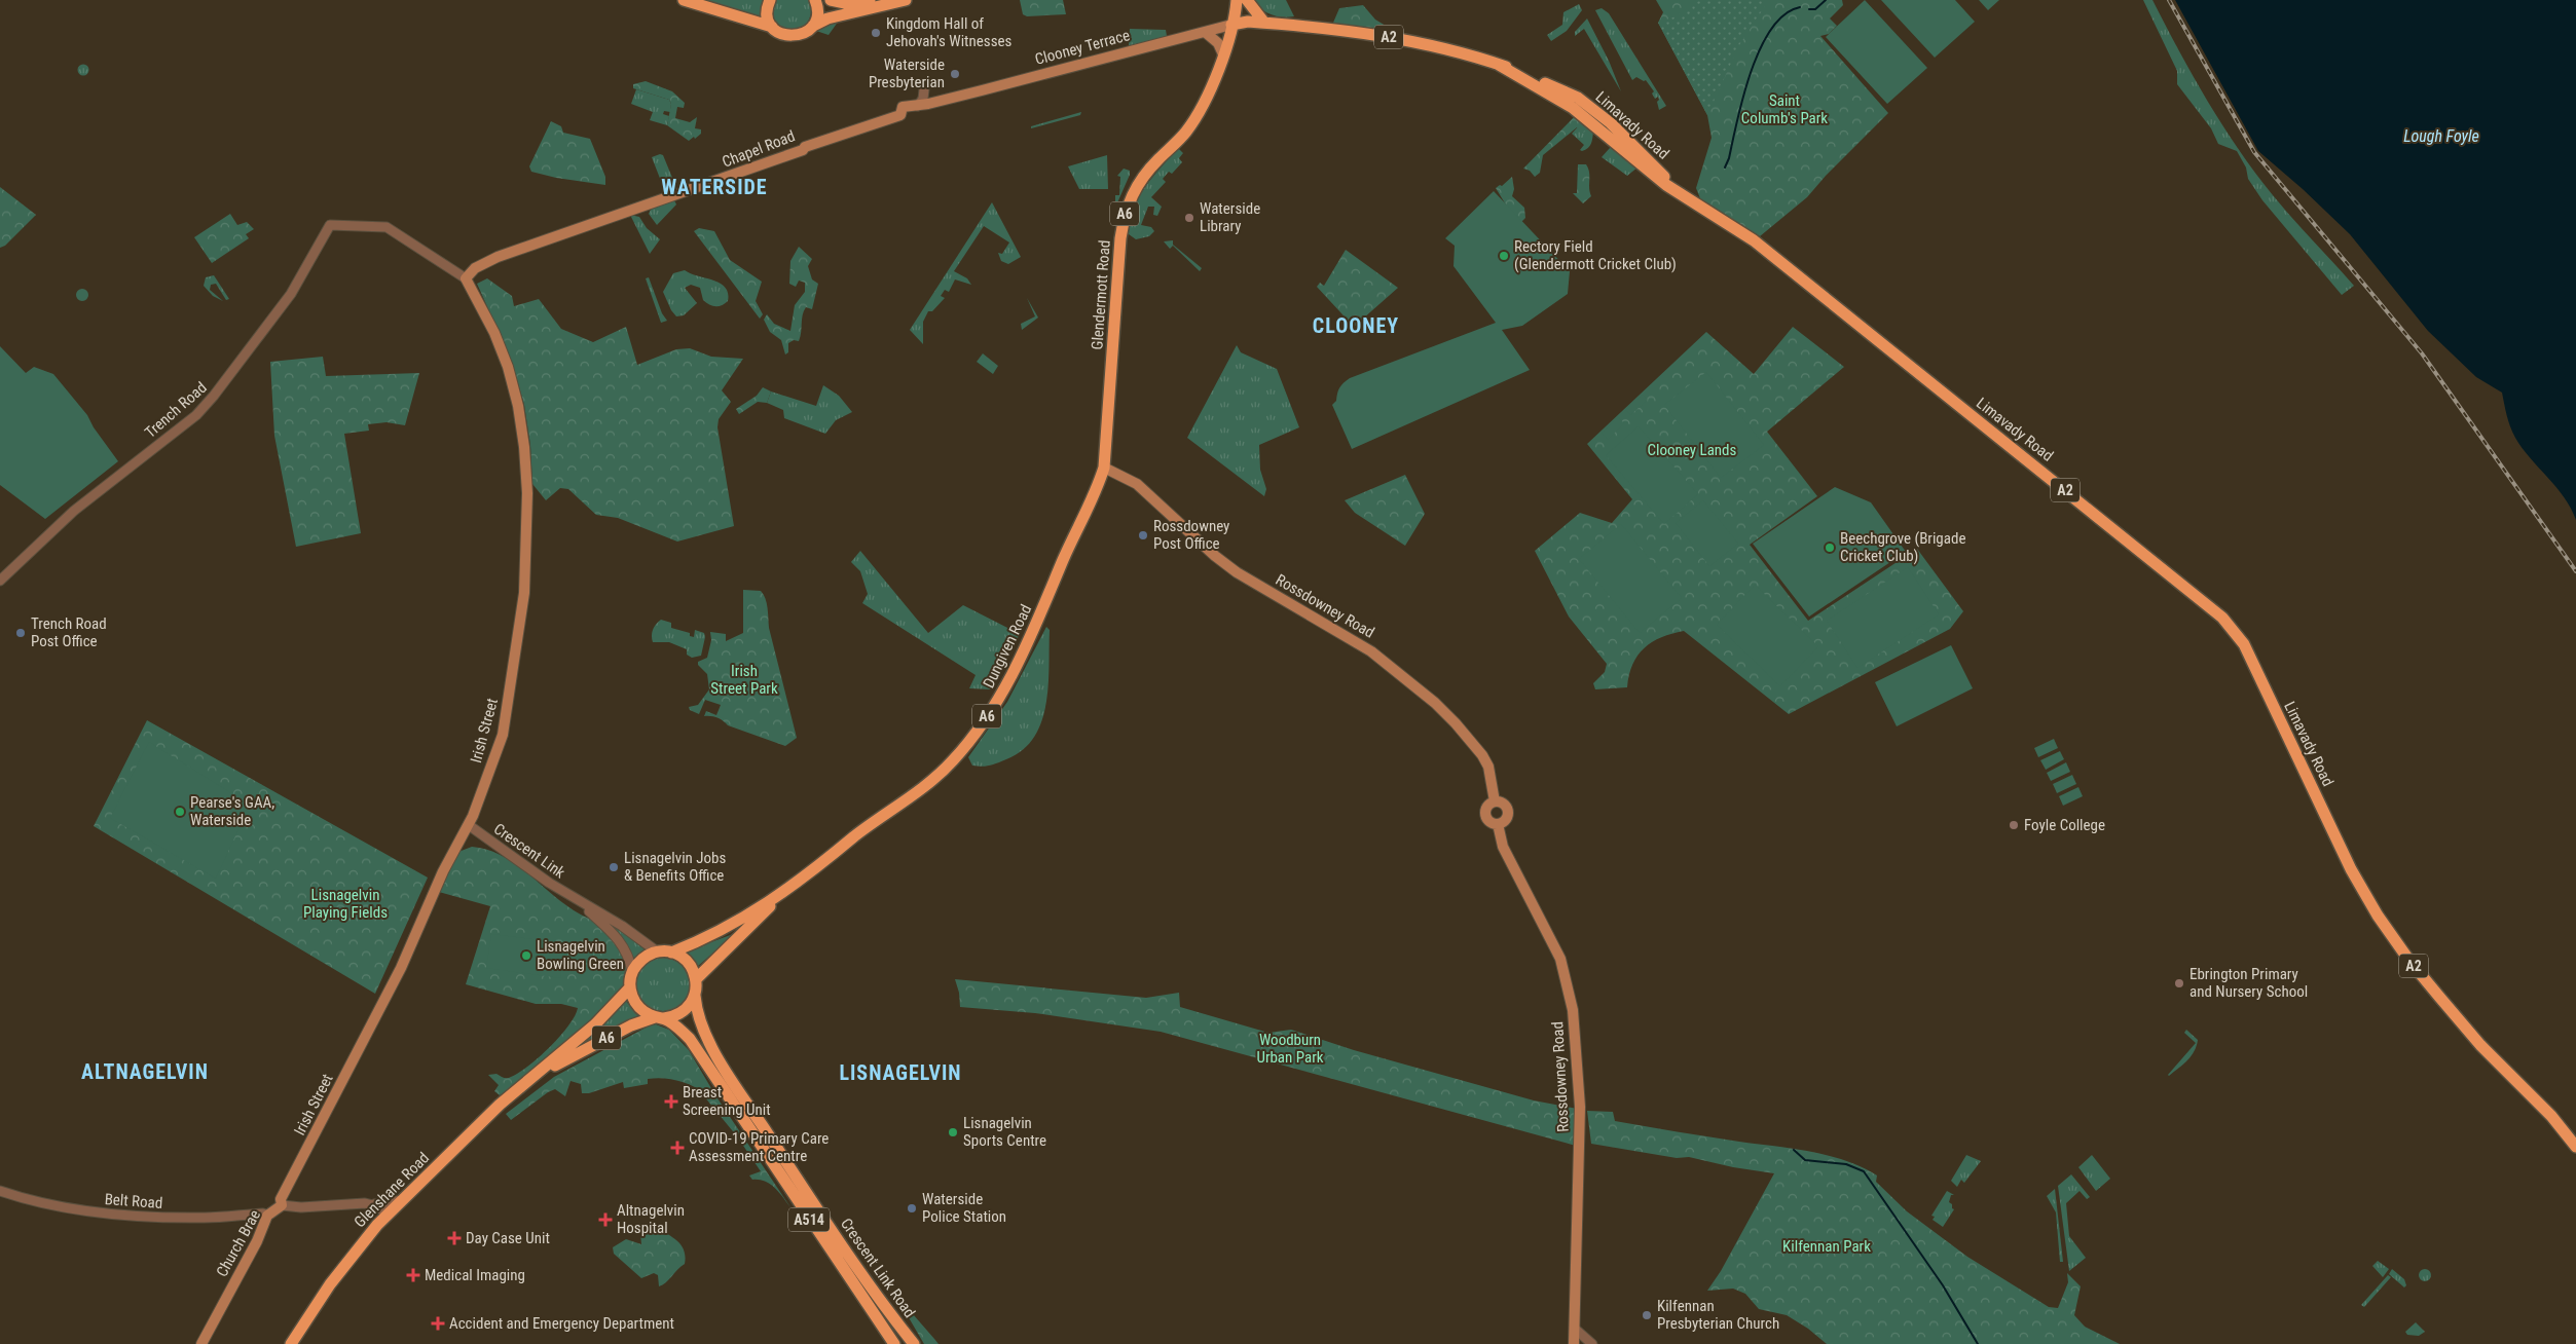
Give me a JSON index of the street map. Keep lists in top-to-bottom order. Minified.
{"streets":{"highway":["A2","Limavady Road","A6","Glendermott Road","Dungiven Road","Glenshane Road","A514","Crescent Link Road"],"main road":["Clooney Terrace","Chapel Road","Rossdowney Road","Irish Street","Church Brae"],"street":["Trench Road","Crescent Link","Belt Road"]},"crossings":[["A2","Clooney Terrace"],["A2","Limavady Road"],["A2","Glendermott Road"],["Clooney Terrace","Chapel Road"],["Clooney Terrace","Glendermott Road"],["Chapel Road","Trench Road"],["Chapel Road","Irish Street"],["Glendermott Road","Dungiven Road"],["Trench Road","Irish Street"],["Rossdowney Road","Dungiven Road"],["Dungiven Road","Crescent Link"],["Dungiven Road","Glenshane Road"],["Dungiven Road","A514"],["Dungiven Road","Crescent Link Road"],["Irish Street","Crescent Link"],["Irish Street","Church Brae"],["Crescent Link","Glenshane Road"],["Crescent Link","A514"],["Crescent Link","Crescent Link Road"],["Glenshane Road","A514"],["Glenshane Road","Crescent Link Road"],["Belt Road","Church Brae"],["A514","Crescent Link Road"]],"districts":["WATERSIDE","CLOONEY","ALTNAGELVIN","LISNAGELVIN"],"water":["Lough Foyle"],"parks":["Saint Columb's Park","Clooney Lands","Irish Street Park","Lisnagelvin Playing Fields","Woodburn Urban Park","Kilfennan Park"],"places":{"other":["Kingdom Hall of Jehovah's Witnesses","Waterside Presbyterian","Waterside Library","Rectory Field (Glendermott Cricket Club)","Rossdowney Post Office","Beechgrove (Brigade Cricket Club)","Trench Road Post Office","Pearse's GAA, Waterside","Foyle College","Lisnagelvin Jobs & Benefits Office","Lisnagelvin Bowling Green","Ebrington Primary and Nursery School","Lisnagelvin Sports Centre","Waterside Police Station","Kilfennan Presbyterian Church"],"health":["Breast Screening Unit","COVID-19 Primary Care Assessment Centre","Altnagelvin Hospital","Day Case Unit","Medical Imaging","Accident and Emergency Department"]}}
